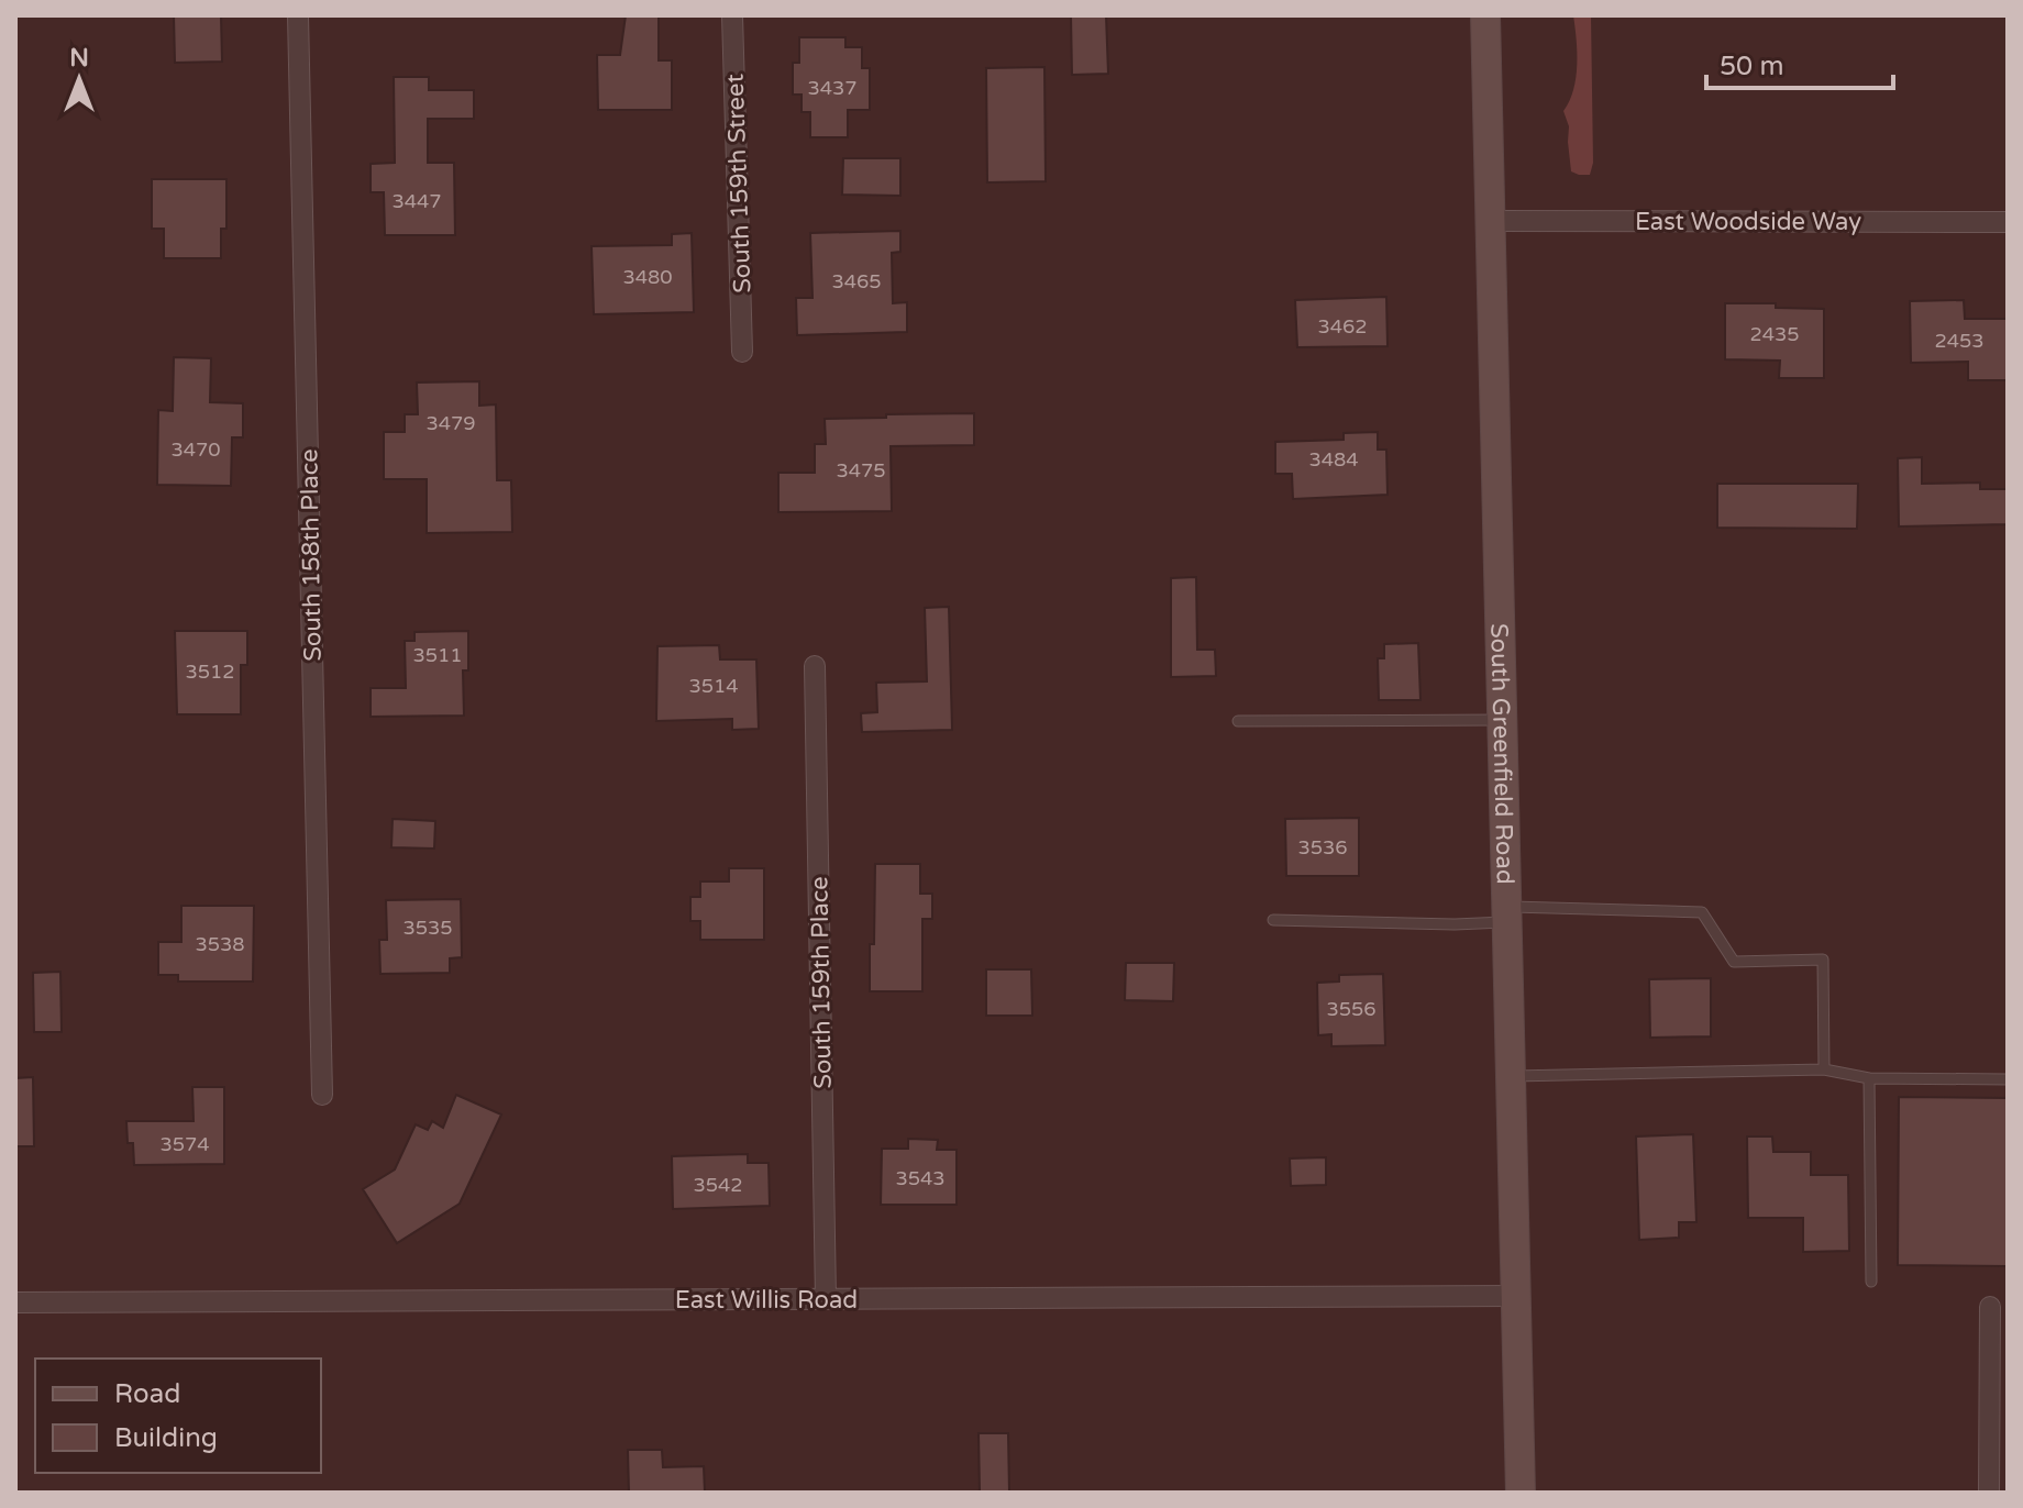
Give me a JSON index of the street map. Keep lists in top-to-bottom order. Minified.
{"streets":{"main road":["South Greenfield Road"],"street":["South 159th Street","East Woodside Way","South 158th Place","South 159th Place","East Willis Road"]},"crossings":[["East Woodside Way","South Greenfield Road"],["South Greenfield Road","East Willis Road"],["South 159th Place","East Willis Road"]],"house_numbers":["3437","3447","3480","3465","3462","2435","2453","3479","3470","3484","3475","3511","3512","3514","3536","3535","3538","3556","3574","3543","3542"],"legend":["Road","Building"],"scale_bar":"50 m","north":"top"}
